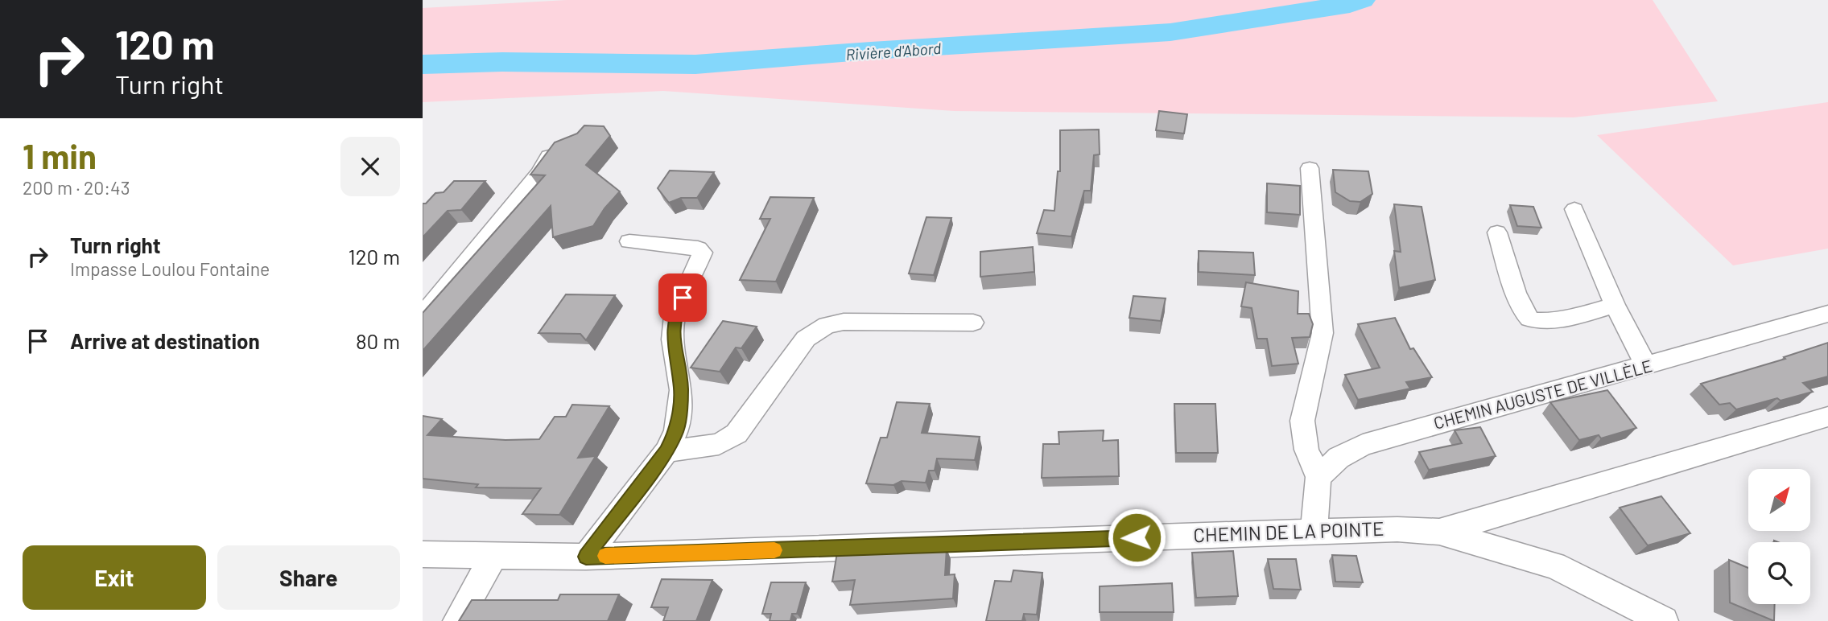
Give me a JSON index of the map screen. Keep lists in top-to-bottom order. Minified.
{"streets":{"street":["CHEMIN AUGUSTE DE VILLÈLE","CHEMIN DE LA POINTE"]},"water":["Rivière d'Abord"],"north":"top right","page":{"turn":["120 m","Turn right"],"heading":["1 min","200 m · 20:43"],"list":[{"name":"Turn right","note":"Impasse Loulou Fontaine","value":"120 m"},{"name":"Arrive at destination","value":"80 m"}],"buttons":["Exit","Share"]}}
